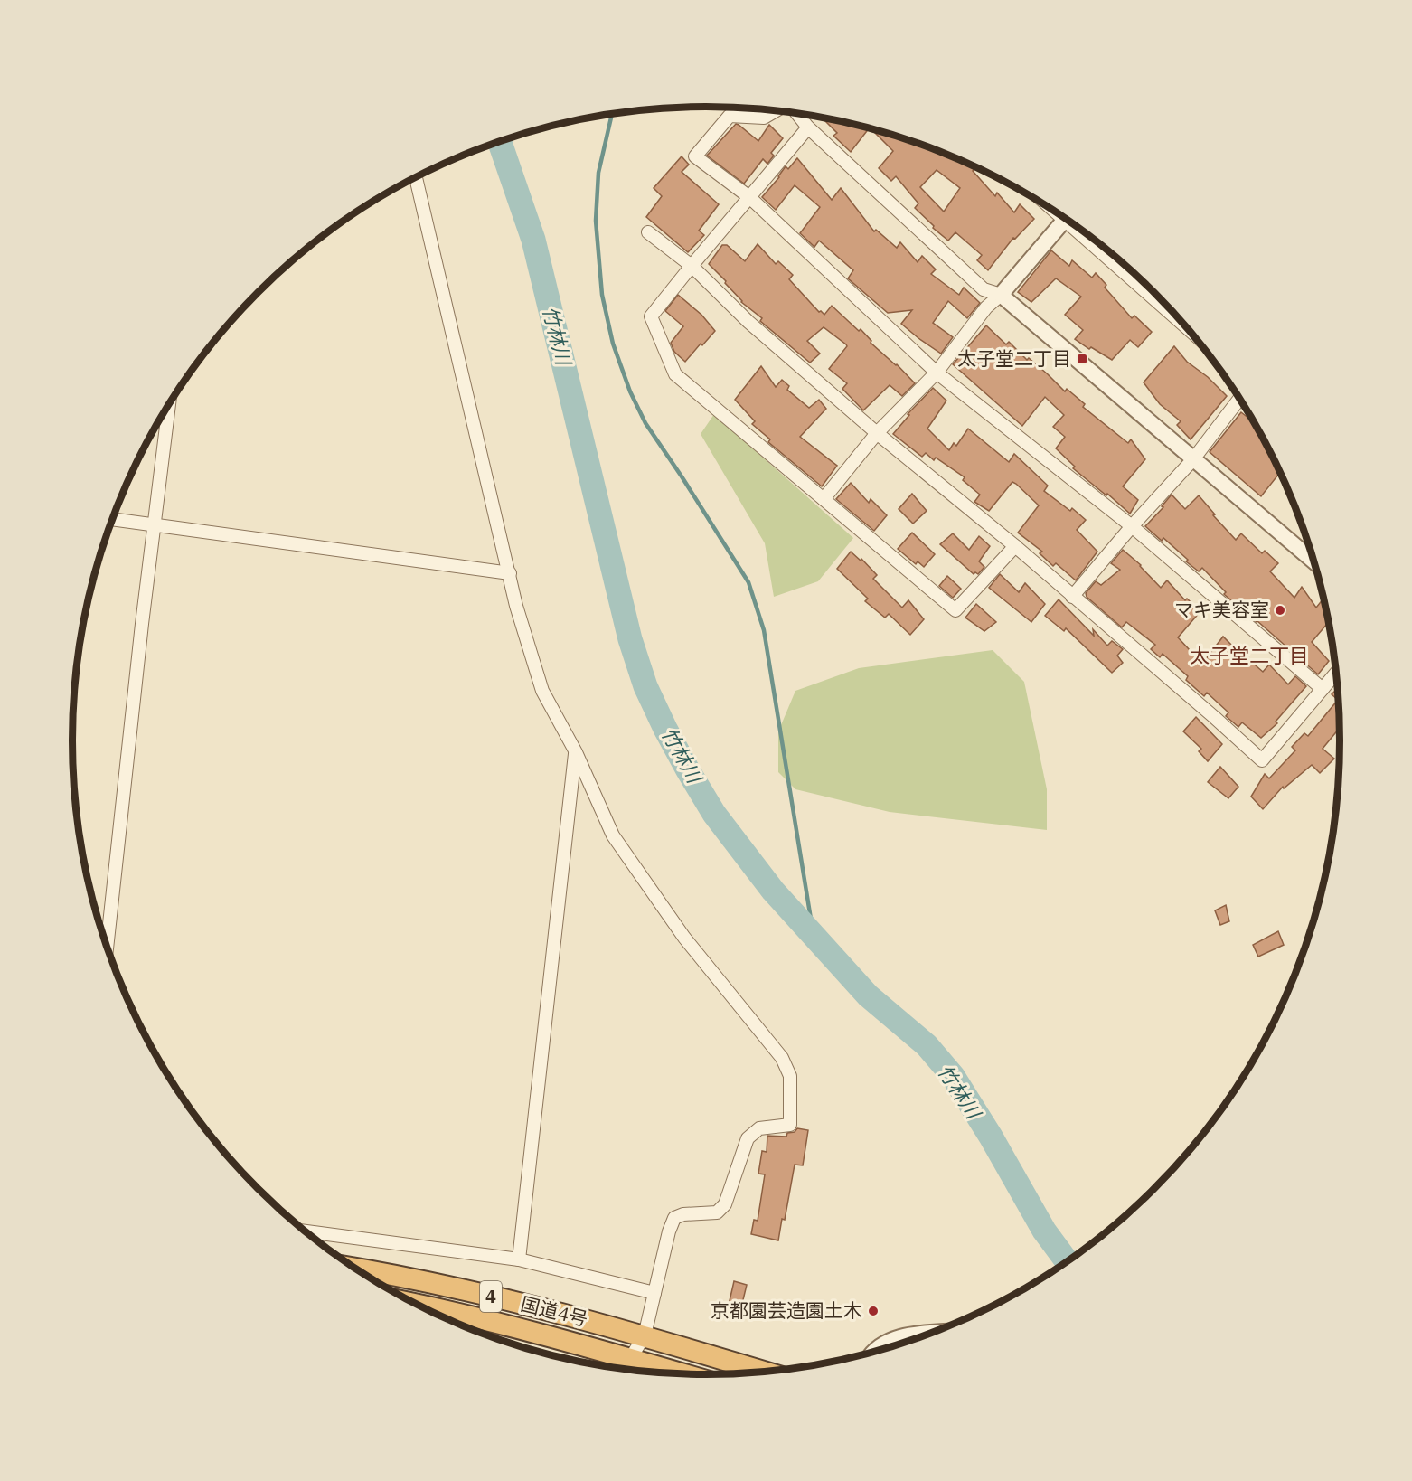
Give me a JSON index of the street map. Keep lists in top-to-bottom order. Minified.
{"streets":{"highway":["4","国道4号"]},"crossings":[["4","国道4号"]],"districts":["太子堂二丁目"],"water":["竹林川"],"places":{"transit":["太子堂二丁目"],"other":["マキ美容室","京都園芸造園土木"]}}
